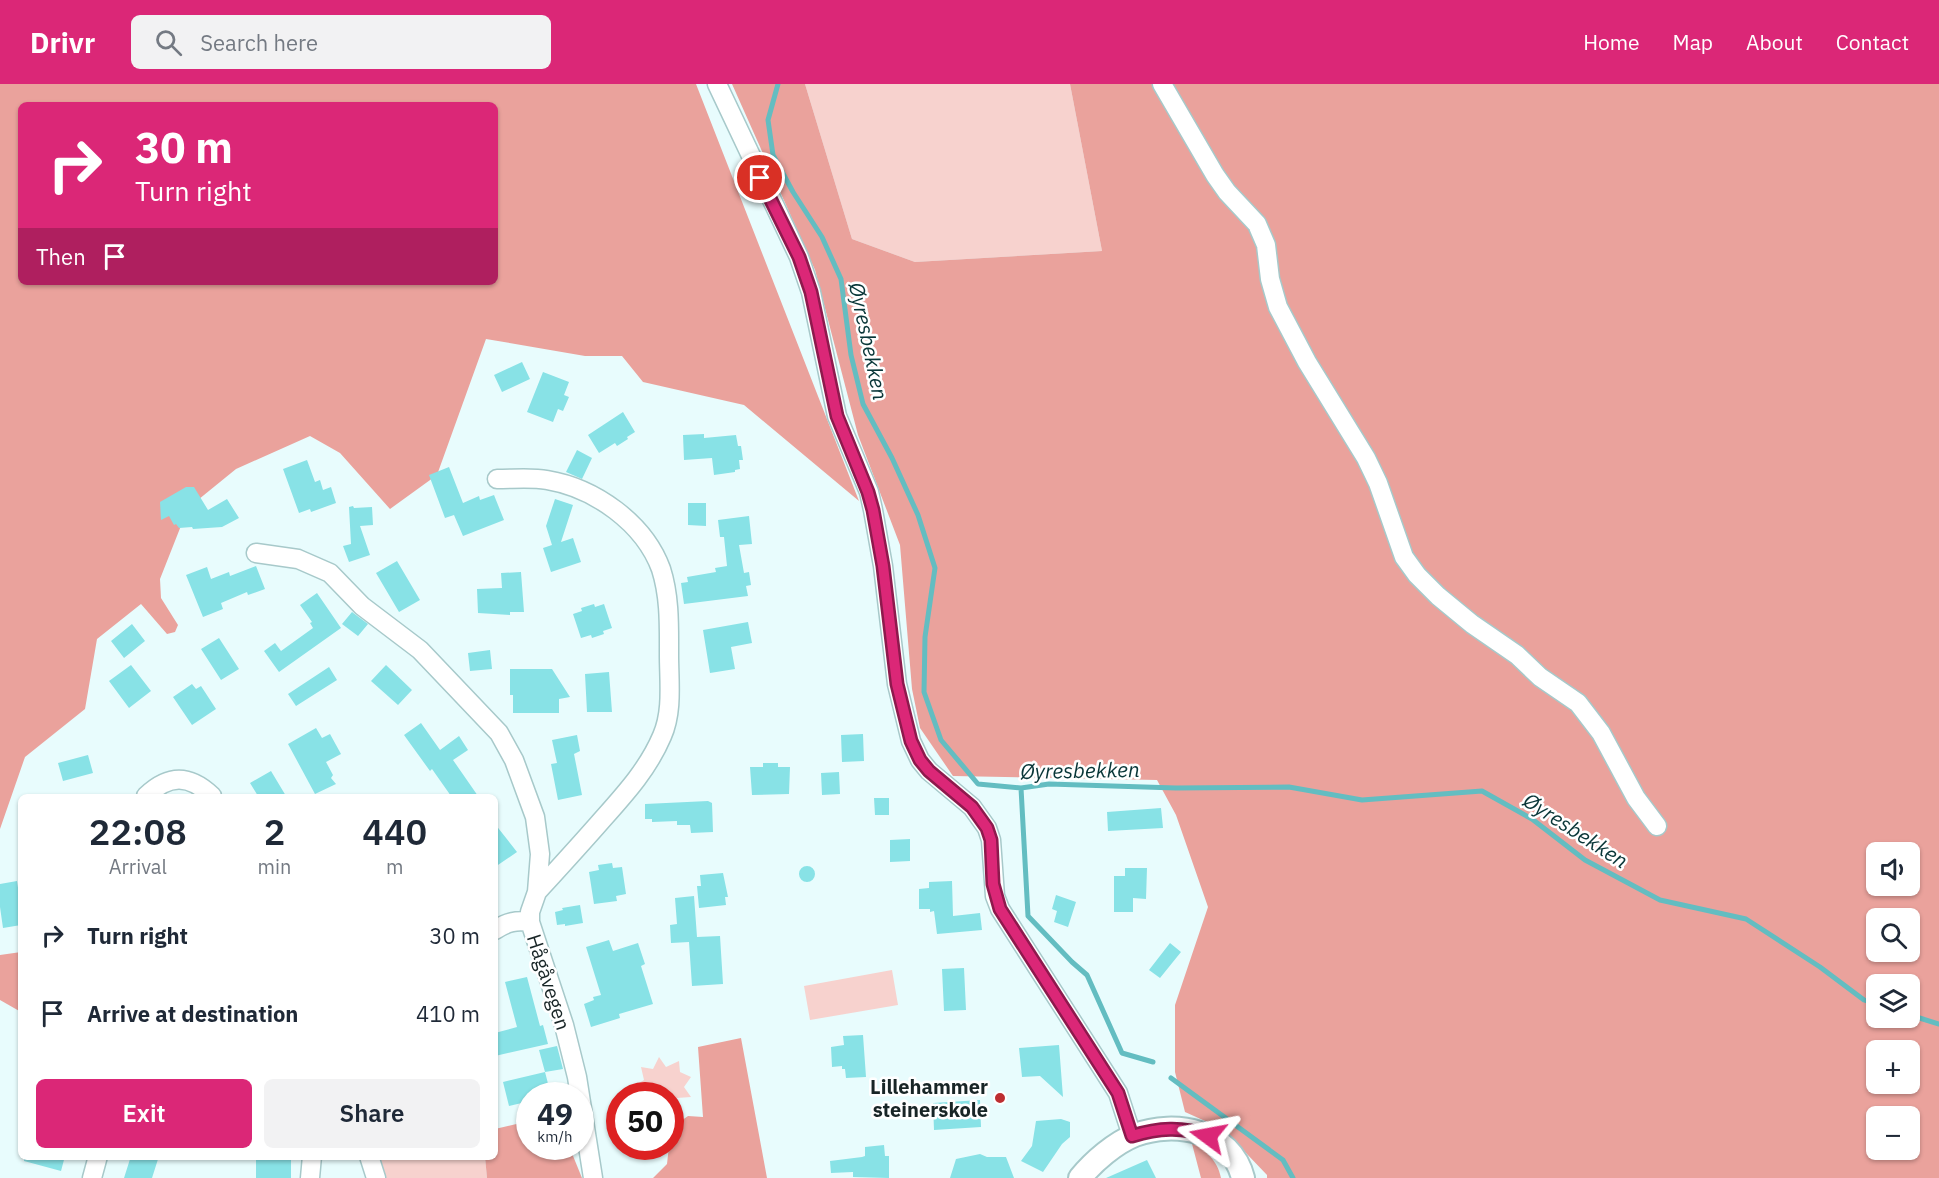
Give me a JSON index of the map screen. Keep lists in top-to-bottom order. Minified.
{"streets":{"street":["Hågåvegen"]},"water":["Øyresbekken"],"places":["Lillehammer steinerskole"],"page":{"header":"Drivr","search":"Search here","nav":["Home","Map","About","Contact"],"turn":["30 m","Turn right"],"then":"Then","eta":["22:08","Arrival","2","min","440","m"],"map_buttons":["+","−"],"list":[{"name":"Turn right","value":"30 m"},{"name":"Arrive at destination","value":"410 m"}],"buttons":["Exit","Share"],"speed":"49 km/h","limit":"50"}}
